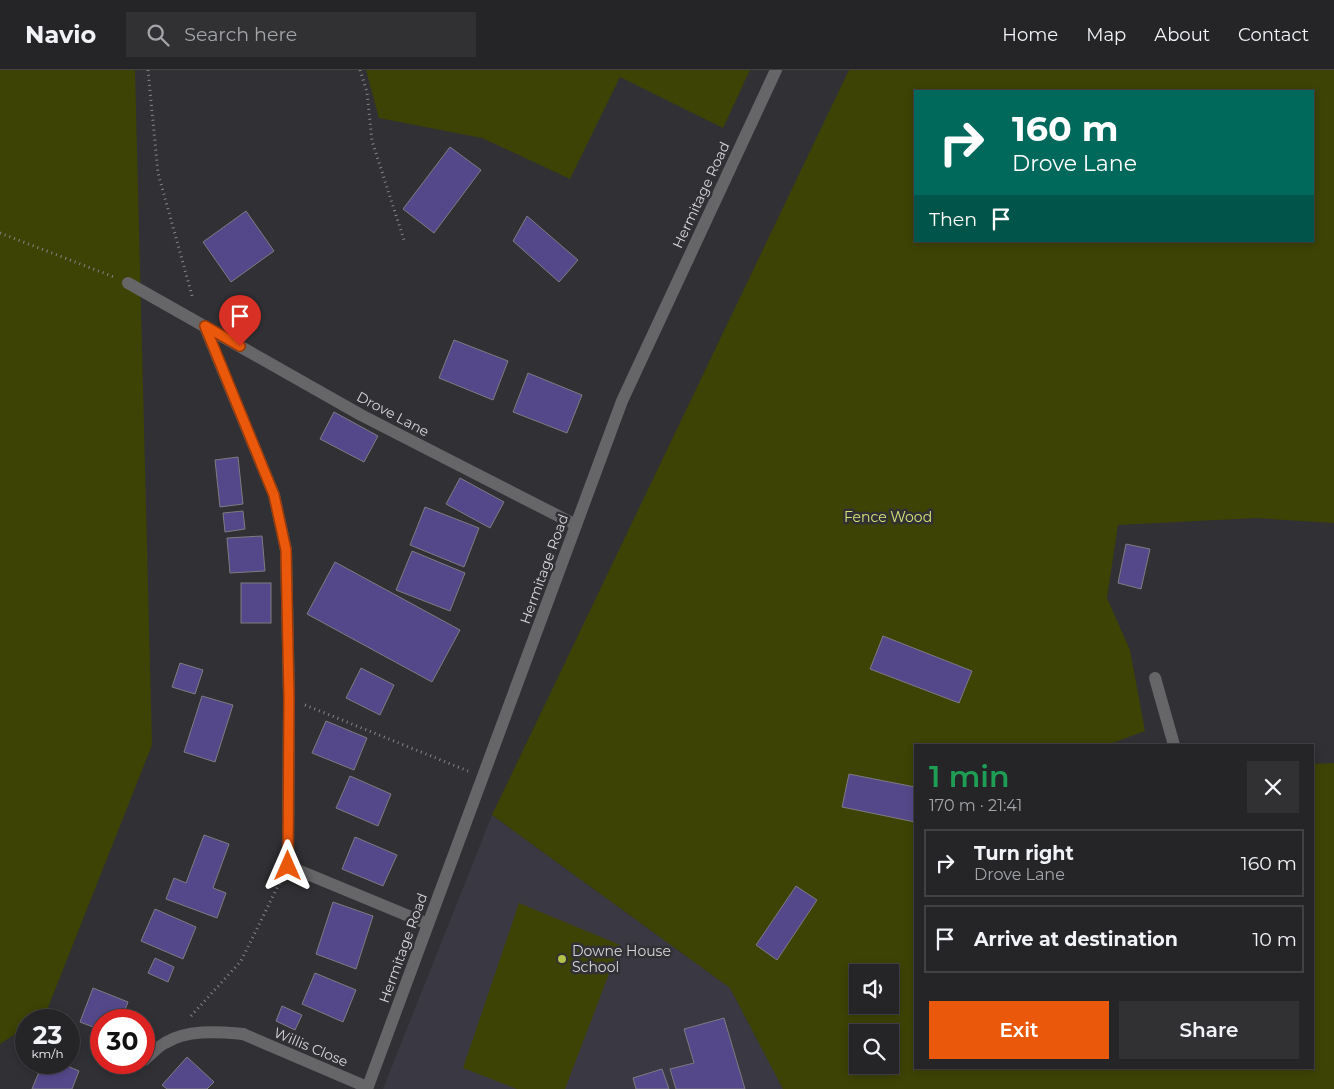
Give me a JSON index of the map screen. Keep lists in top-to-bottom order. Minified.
{"streets":{"street":["Hermitage Road","Drove Lane","Willis Close"]},"crossings":[["Hermitage Road","Drove Lane"],["Hermitage Road","Willis Close"]],"parks":["Fence Wood"],"places":["Downe House School"],"page":{"header":"Navio","search":"Search here","nav":["Home","Map","About","Contact"],"turn":["160 m","Drove Lane"],"then":"Then","heading":["1 min","170 m · 21:41"],"list":[{"name":"Turn right","note":"Drove Lane","value":"160 m"},{"name":"Arrive at destination","value":"10 m"}],"buttons":["Exit","Share"],"speed":"23 km/h","limit":"30"}}
